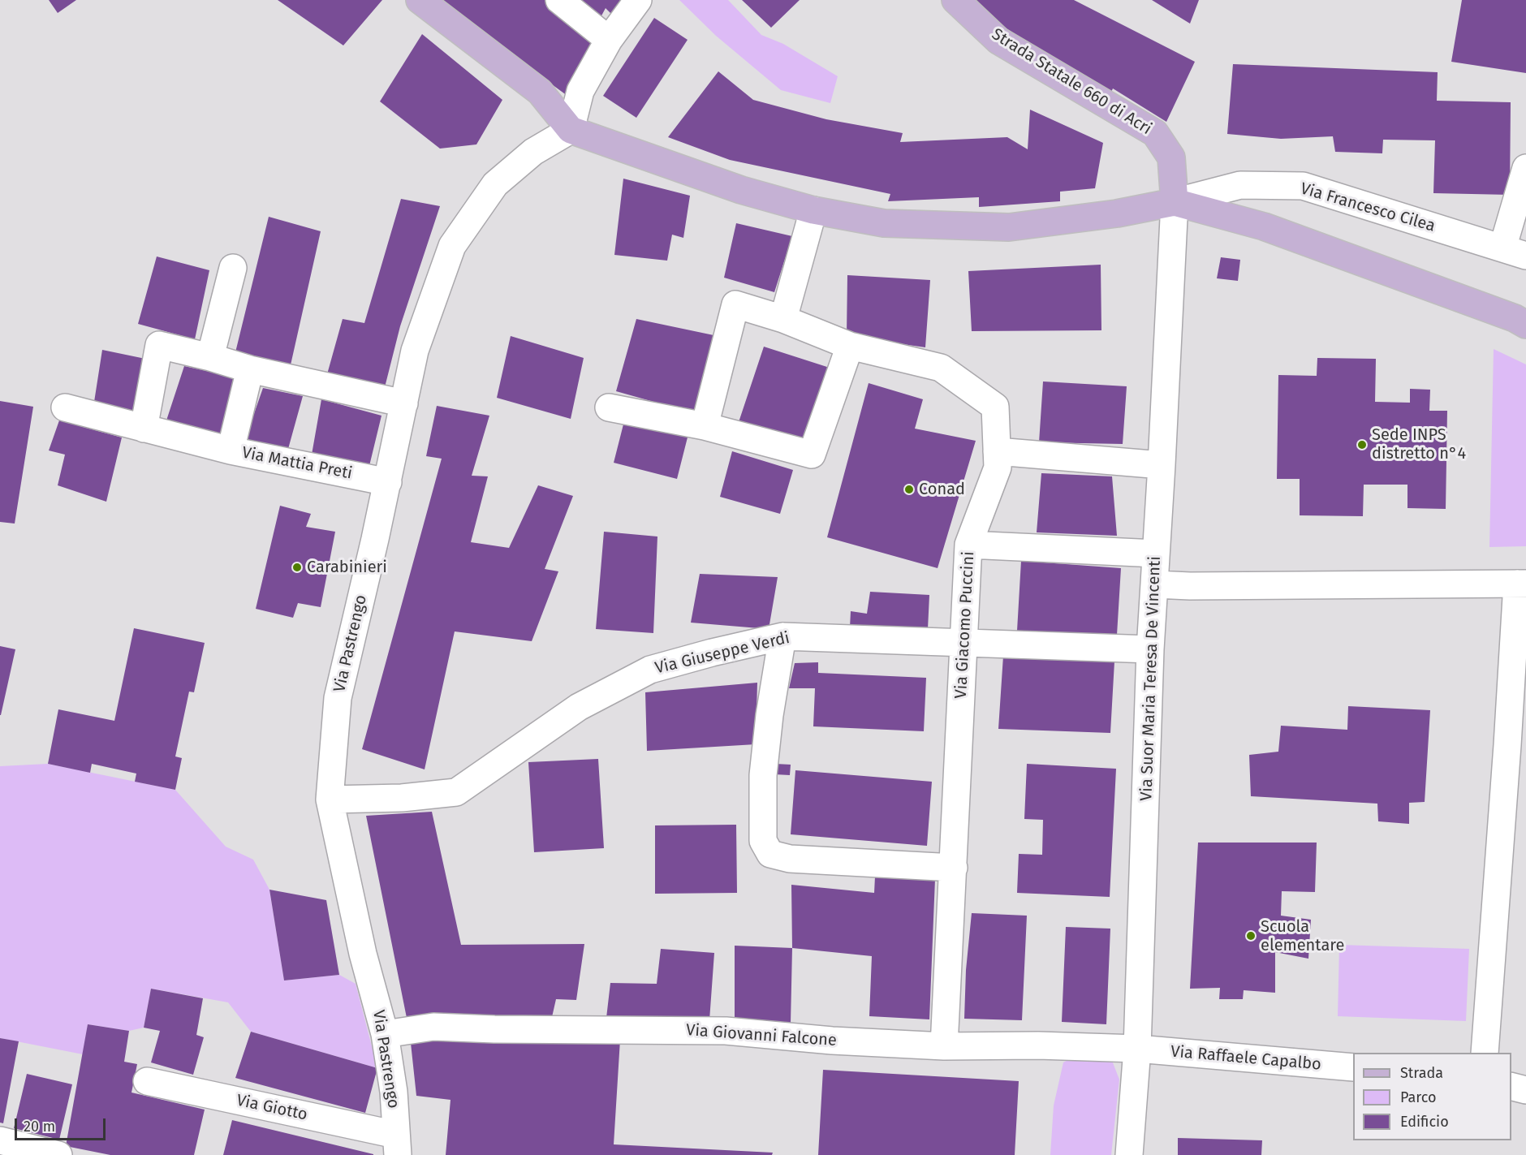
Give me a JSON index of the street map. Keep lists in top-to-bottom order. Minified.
{"streets":{"main road":["Strada Statale 660 di Acri"],"street":["Via Francesco Cilea","Via Mattia Preti","Via Giacomo Puccini","Via Pastrengo","Via Giuseppe Verdi","Via Suor Maria Teresa De Vincenti","Via Giovanni Falcone","Via Raffaele Capalbo","Via Giotto"]},"crossings":[["Strada Statale 660 di Acri","Via Francesco Cilea"],["Strada Statale 660 di Acri","Via Suor Maria Teresa De Vincenti"],["Via Francesco Cilea","Via Suor Maria Teresa De Vincenti"],["Via Mattia Preti","Via Pastrengo"],["Via Giacomo Puccini","Via Giuseppe Verdi"],["Via Giacomo Puccini","Via Giovanni Falcone"],["Via Pastrengo","Via Giuseppe Verdi"],["Via Pastrengo","Via Giovanni Falcone"],["Via Pastrengo","Via Giotto"],["Via Giuseppe Verdi","Via Suor Maria Teresa De Vincenti"],["Via Suor Maria Teresa De Vincenti","Via Giovanni Falcone"],["Via Suor Maria Teresa De Vincenti","Via Raffaele Capalbo"],["Via Giovanni Falcone","Via Raffaele Capalbo"]],"places":["Sede INPS distretto n°4","Conad","Carabinieri","Scuola elementare"],"legend":["Strada","Parco","Edificio"],"scale_bar":"20 m"}
